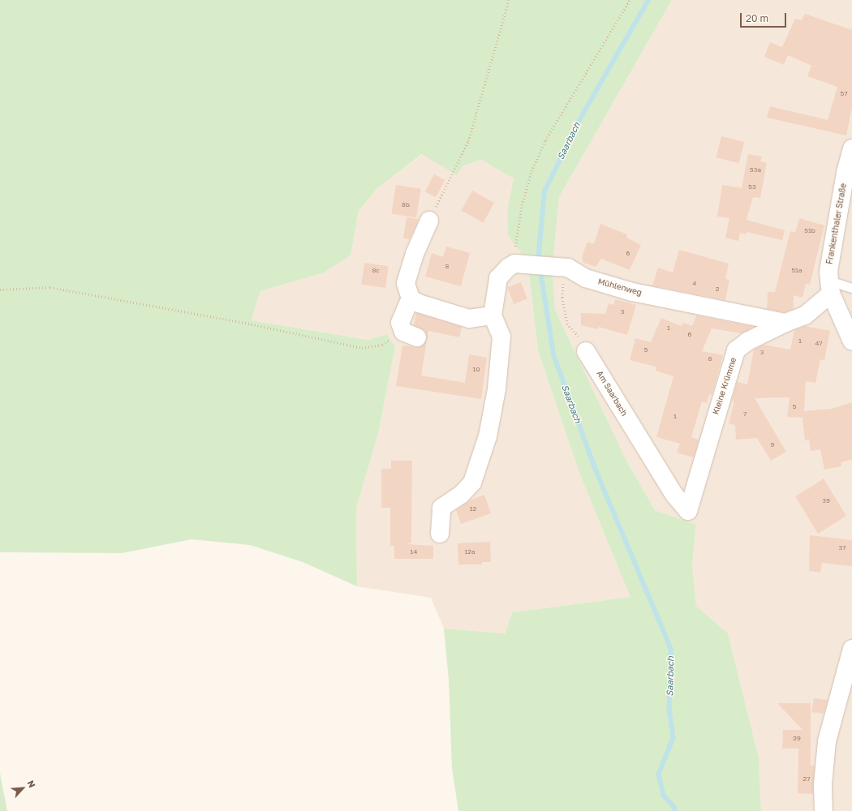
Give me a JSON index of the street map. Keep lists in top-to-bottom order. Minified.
{"streets":{"street":["Frankenthaler Straße","Mühlenweg","Kleine Krümme","Am Saarbach"]},"crossings":[["Frankenthaler Straße","Kleine Krümme"],["Mühlenweg","Kleine Krümme"],["Kleine Krümme","Am Saarbach"]],"water":["Saarbach"],"house_numbers":["57","53a","53","8b","51b","6","8","8c","51a","4","2","3","1","6","1","47","5","3","8","10","5","7","1","9","39","12","37","14","12a","29","27"],"scale_bar":"20 m","north":"top right"}
